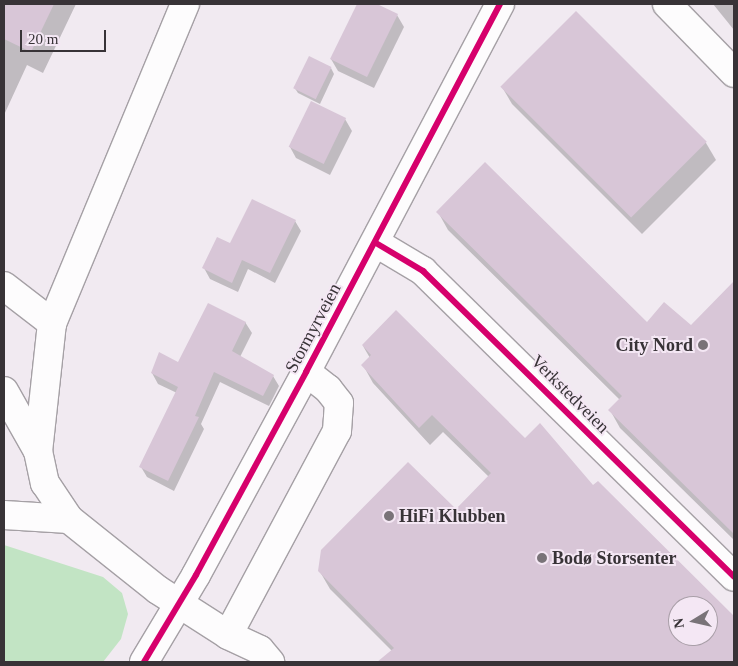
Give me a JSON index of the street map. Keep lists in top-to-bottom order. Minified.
{"streets":{"street":["Stormyrveien","Verkstedveien"]},"crossings":[["Stormyrveien","Verkstedveien"]],"places":["City Nord","HiFi Klubben","Bodø Storsenter"],"scale_bar":"20 m","north":"left"}
